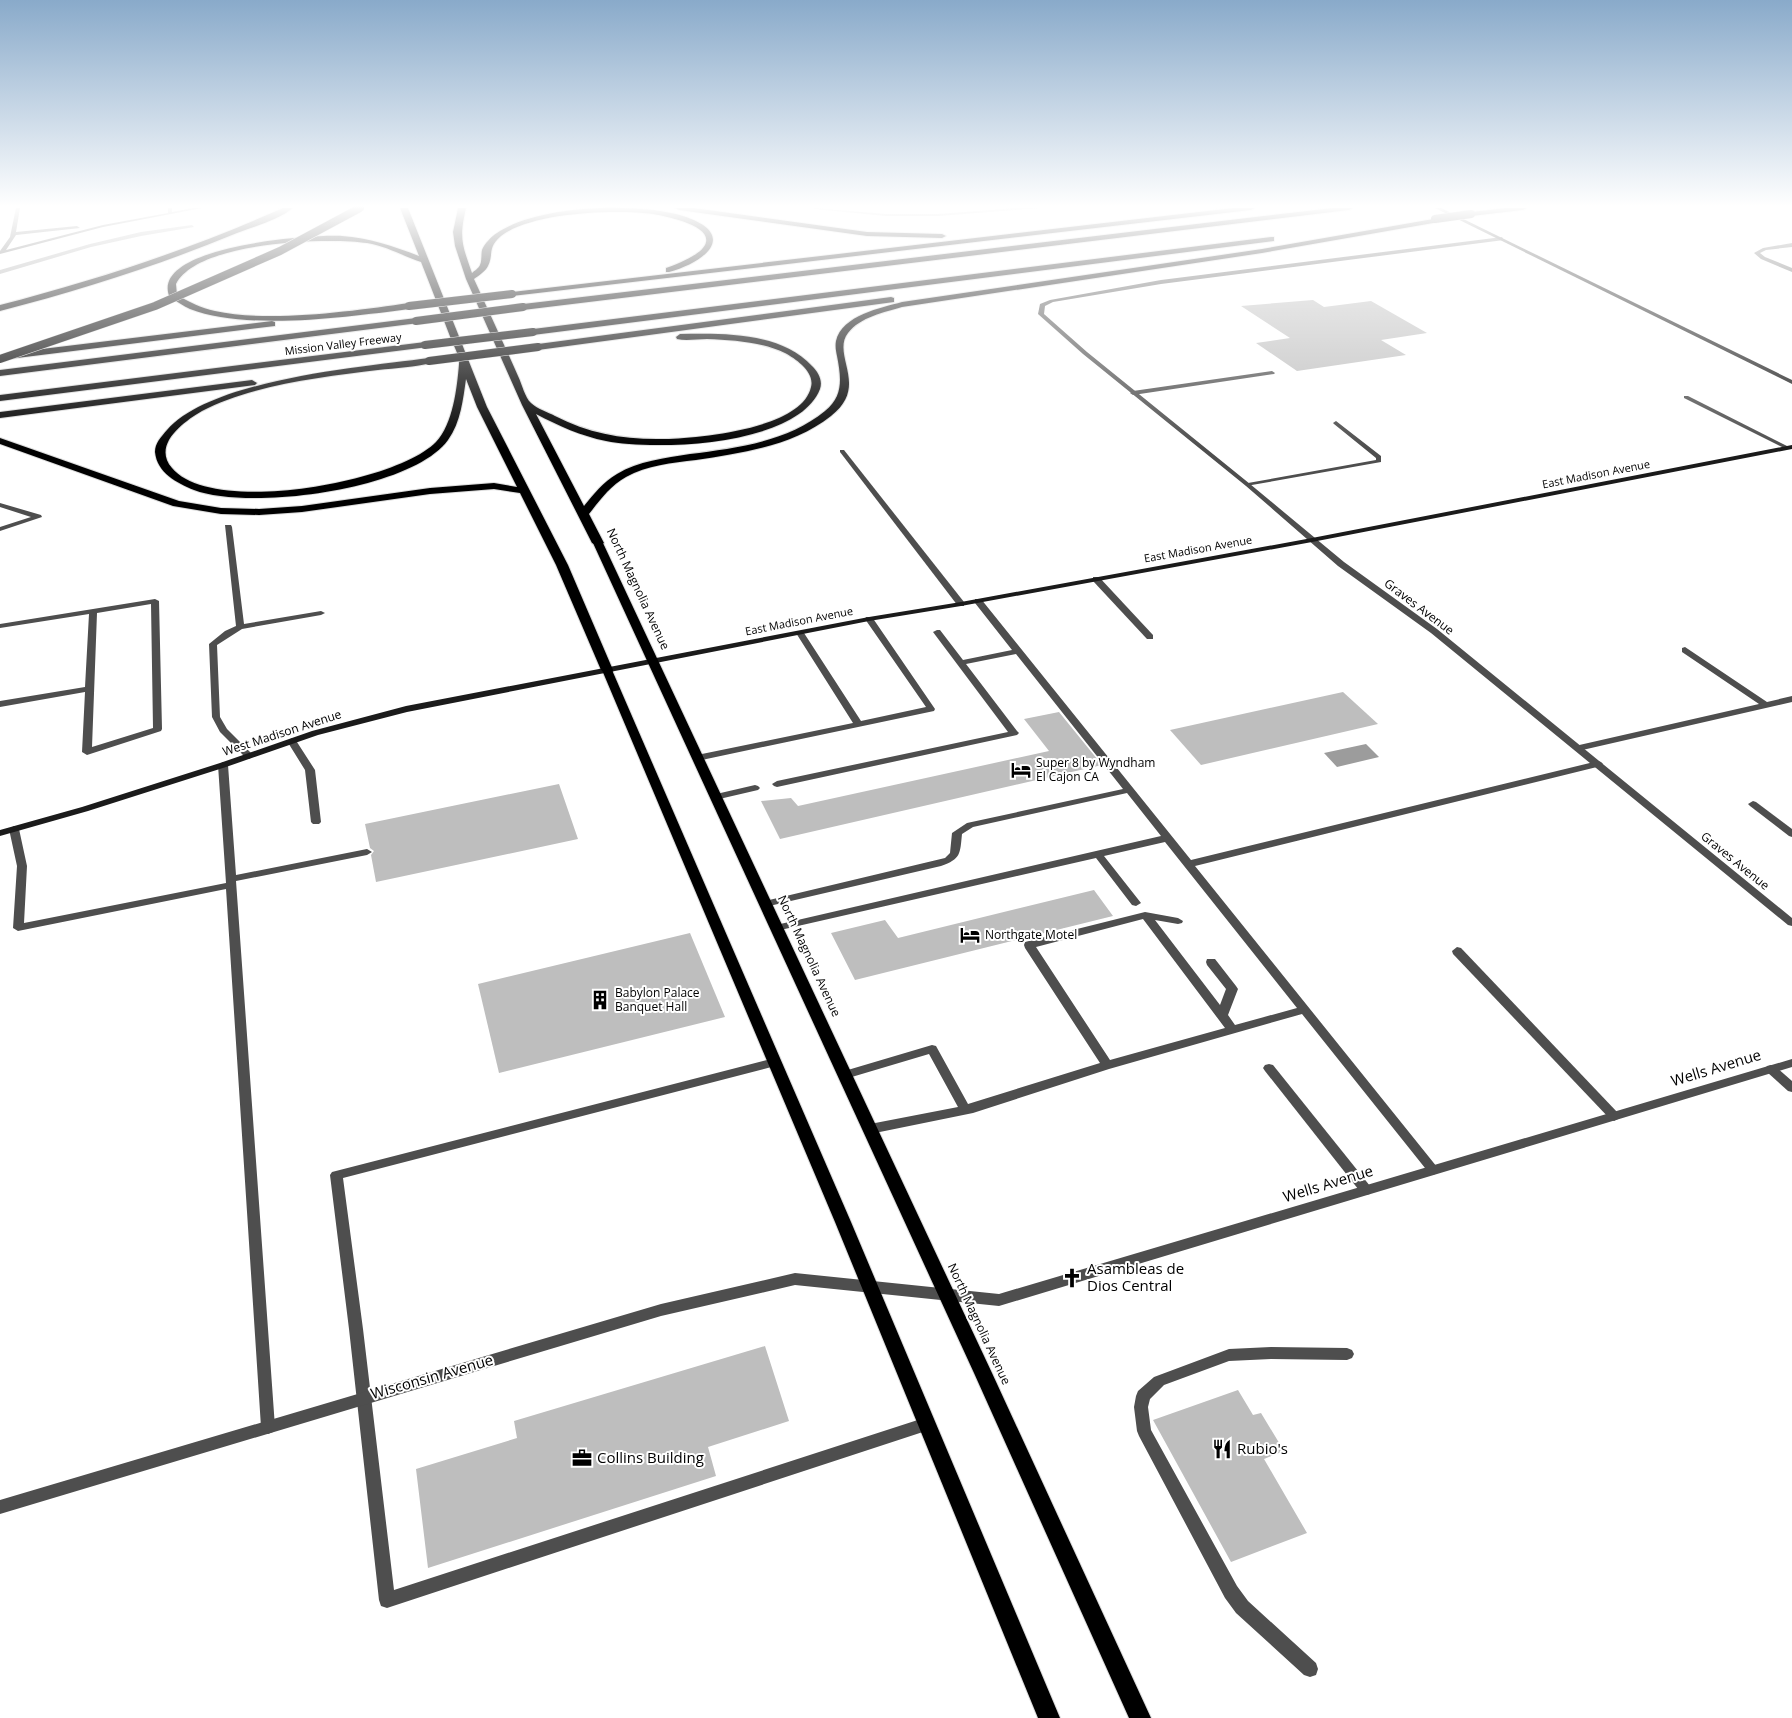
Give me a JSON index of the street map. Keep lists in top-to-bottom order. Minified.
{"streets":{"highway":["Mission Valley Freeway","North Magnolia Avenue"],"street":["East Madison Avenue","Graves Avenue","West Madison Avenue","Wells Avenue","Wisconsin Avenue"]},"crossings":[["East Madison Avenue","North Magnolia Avenue"],["East Madison Avenue","Graves Avenue"],["East Madison Avenue","West Madison Avenue"],["North Magnolia Avenue","Wells Avenue"],["Wells Avenue","Wisconsin Avenue"]],"places":{"hotel":["Super 8 by Wyndham El Cajon CA","Northgate Motel"],"building":["Babylon Palace Banquet Hall"],"church":["Asambleas de Dios Central"],"restaurant":["Rubio's"],"office":["Collins Building"]}}
